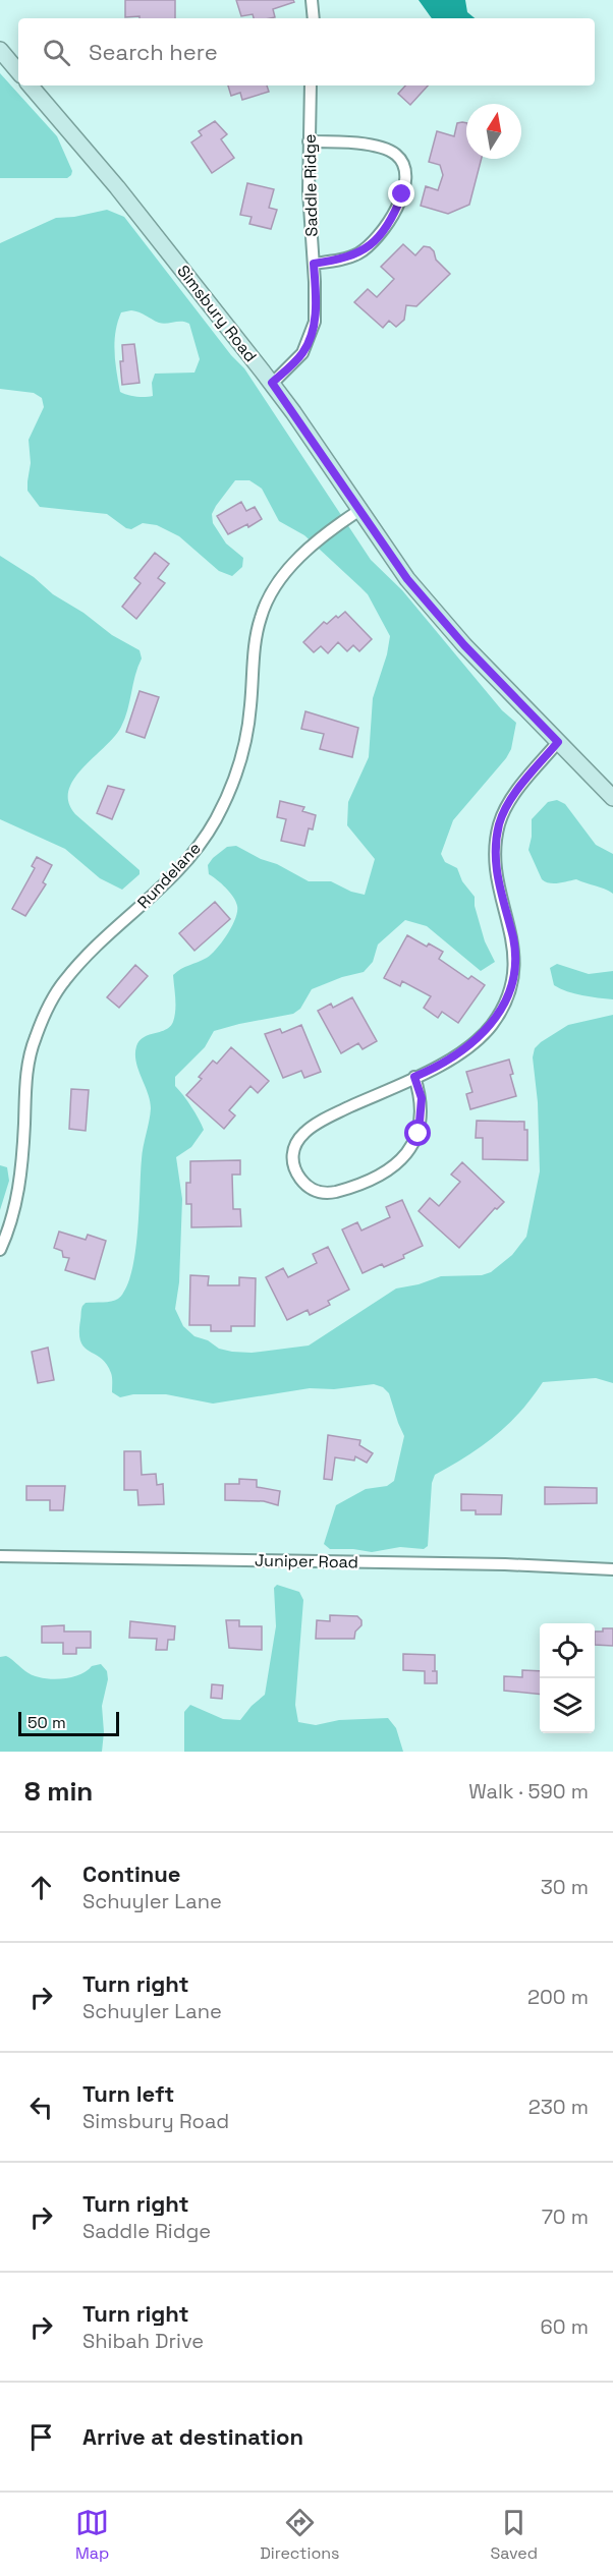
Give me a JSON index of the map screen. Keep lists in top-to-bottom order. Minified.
{"streets":{"main road":["Simsbury Road"],"street":["Saddle Ridge","Rundelane","Juniper Road"]},"crossings":[["Saddle Ridge","Simsbury Road"],["Simsbury Road","Rundelane"]],"scale_bar":"50 m","north":"top","page":{"search":"Search here","scale":"50 m","heading":["8 min","Walk · 590 m"],"list":[["Continue","Schuyler Lane","30 m"],["Turn right","Schuyler Lane","200 m"],["Turn left","Simsbury Road","230 m"],["Turn right","Saddle Ridge","70 m"],["Turn right","Shibah Drive","60 m"],"Arrive at destination"],"nav":["Map","Directions","Saved"]}}
